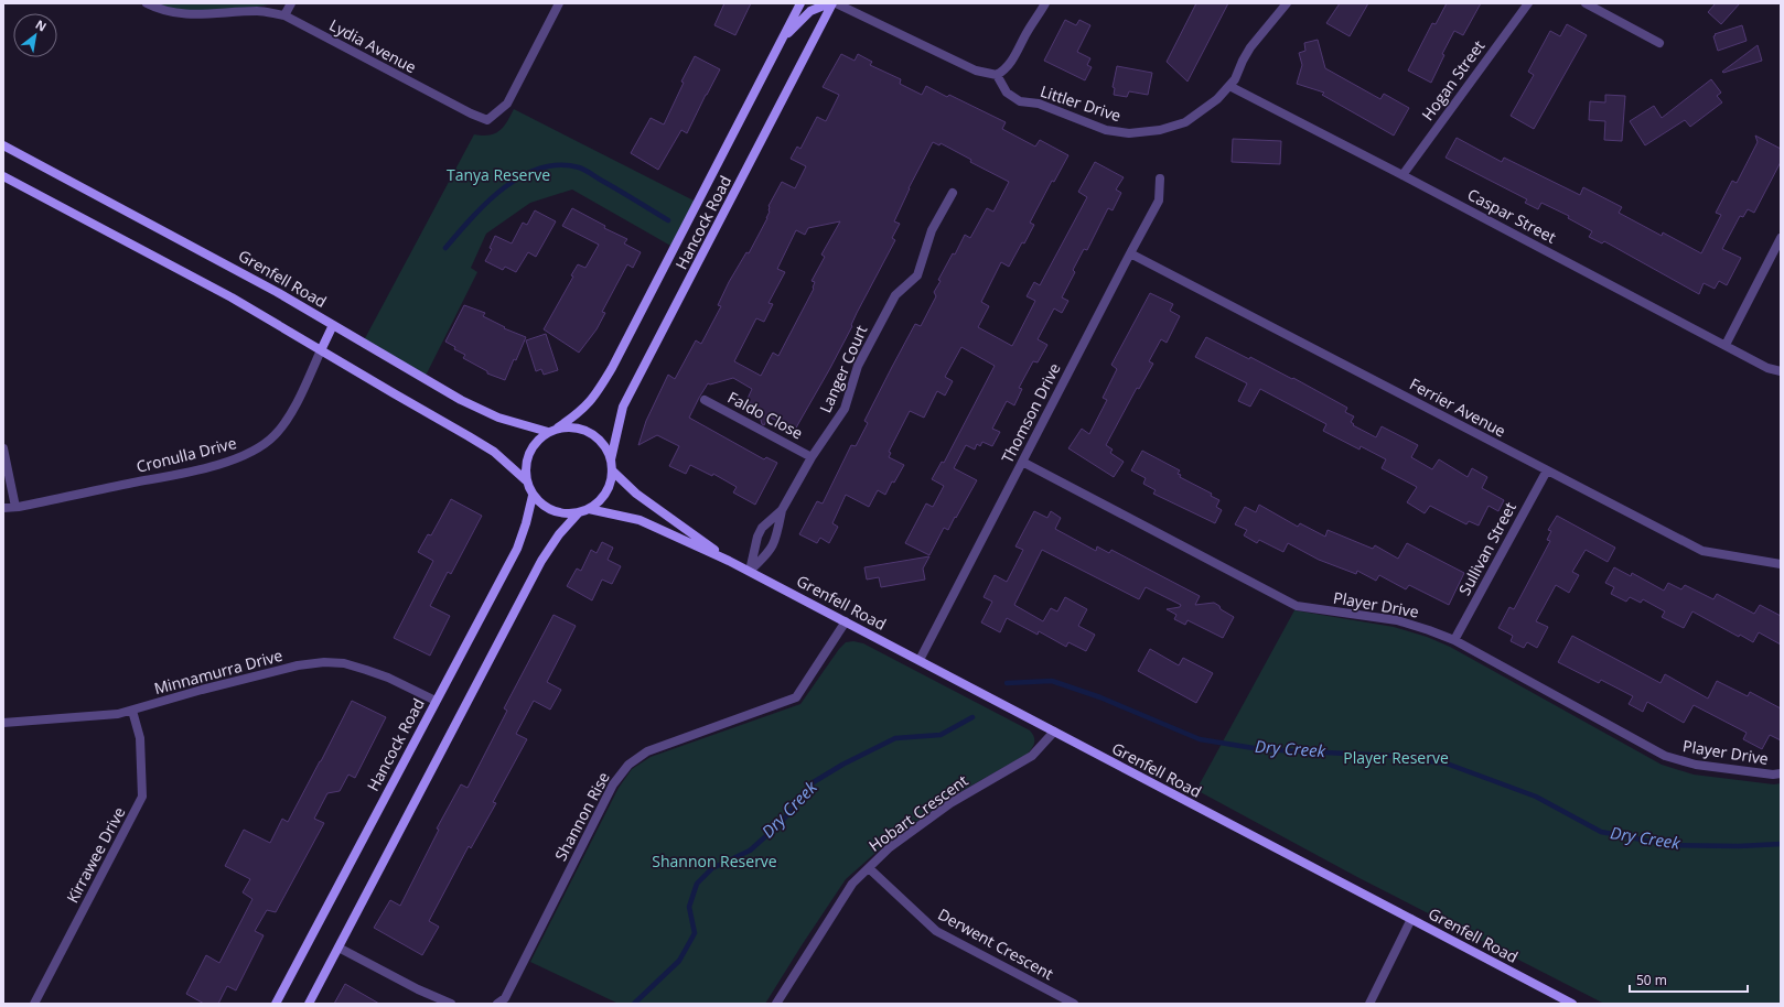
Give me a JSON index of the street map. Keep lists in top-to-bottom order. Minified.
{"streets":{"main road":["Hancock Road","Grenfell Road"],"street":["Lydia Avenue","Hogan Street","Littler Drive","Caspar Street","Langer Court","Ferrier Avenue","Thomson Drive","Faldo Close","Cronulla Drive","Sullivan Street","Player Drive","Minnamurra Drive","Hobart Crescent","Shannon Rise","Kirrawee Drive","Derwent Crescent"]},"crossings":[["Hogan Street","Caspar Street"],["Littler Drive","Caspar Street"],["Hancock Road","Grenfell Road"],["Hancock Road","Minnamurra Drive"],["Grenfell Road","Langer Court"],["Grenfell Road","Thomson Drive"],["Grenfell Road","Hobart Crescent"],["Grenfell Road","Shannon Rise"],["Langer Court","Faldo Close"],["Ferrier Avenue","Thomson Drive"],["Ferrier Avenue","Sullivan Street"],["Thomson Drive","Player Drive"],["Sullivan Street","Player Drive"],["Minnamurra Drive","Kirrawee Drive"],["Hobart Crescent","Derwent Crescent"]],"water":["Dry Creek"],"parks":["Tanya Reserve","Player Reserve","Shannon Reserve"],"scale_bar":"50 m","north":"top right"}
